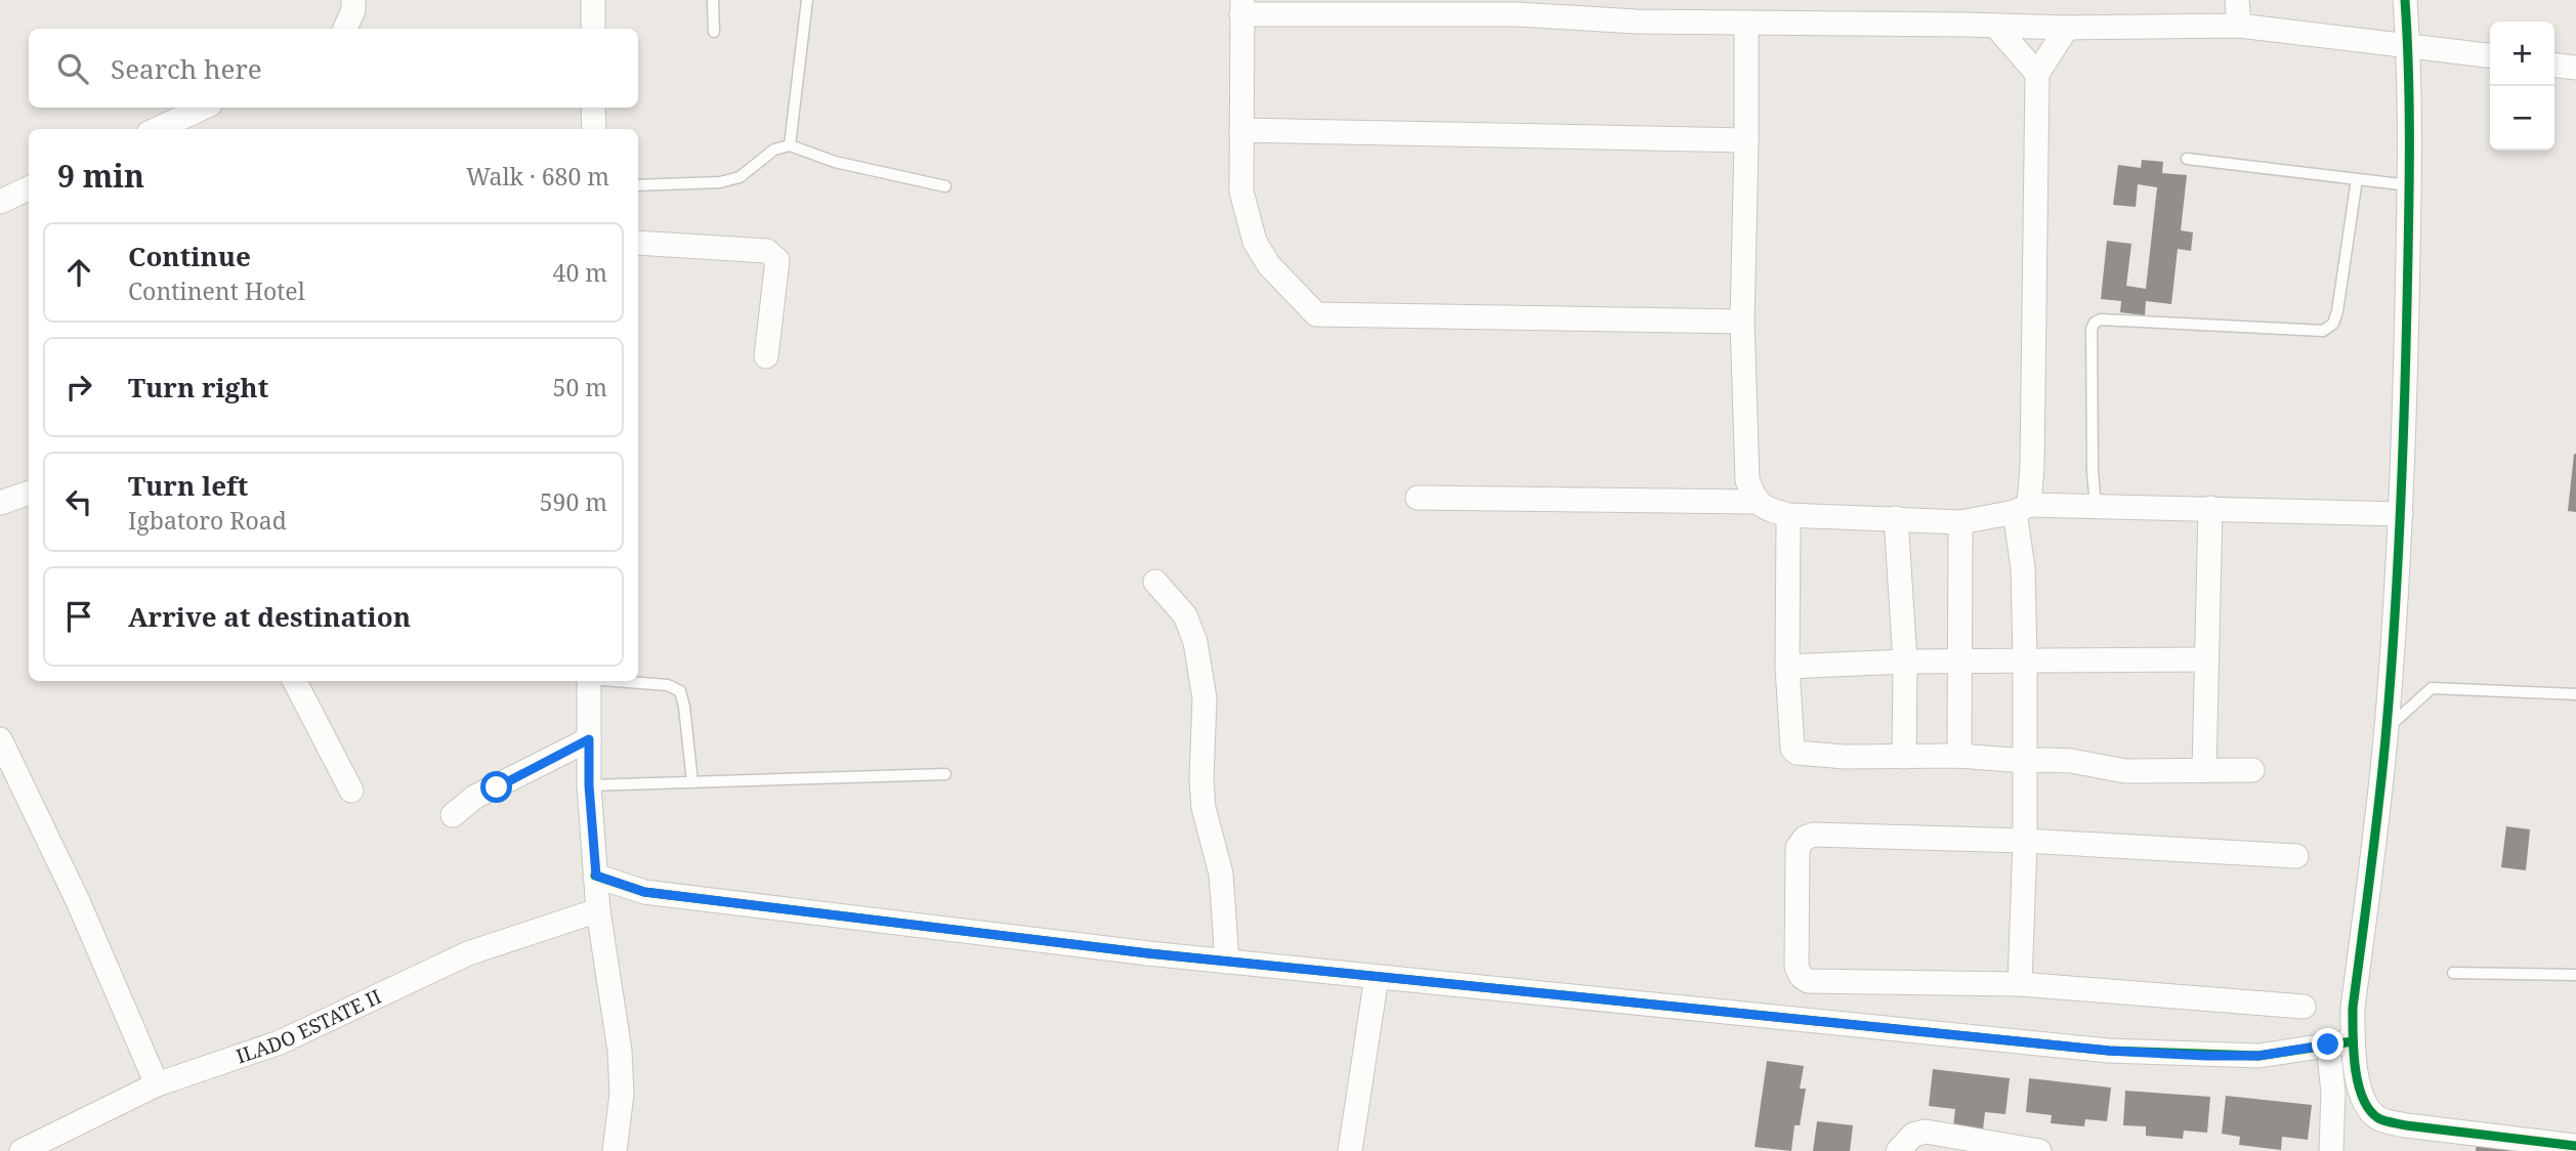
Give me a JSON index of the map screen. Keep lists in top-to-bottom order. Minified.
{"streets":{"street":["ILADO ESTATE II"]},"page":{"map_buttons":["+","−"],"search":"Search here","heading":["9 min","Walk · 680 m"],"list":[["Continue","Continent Hotel","40 m"],["Turn right","50 m"],["Turn left","Igbatoro Road","590 m"],"Arrive at destination"]}}
